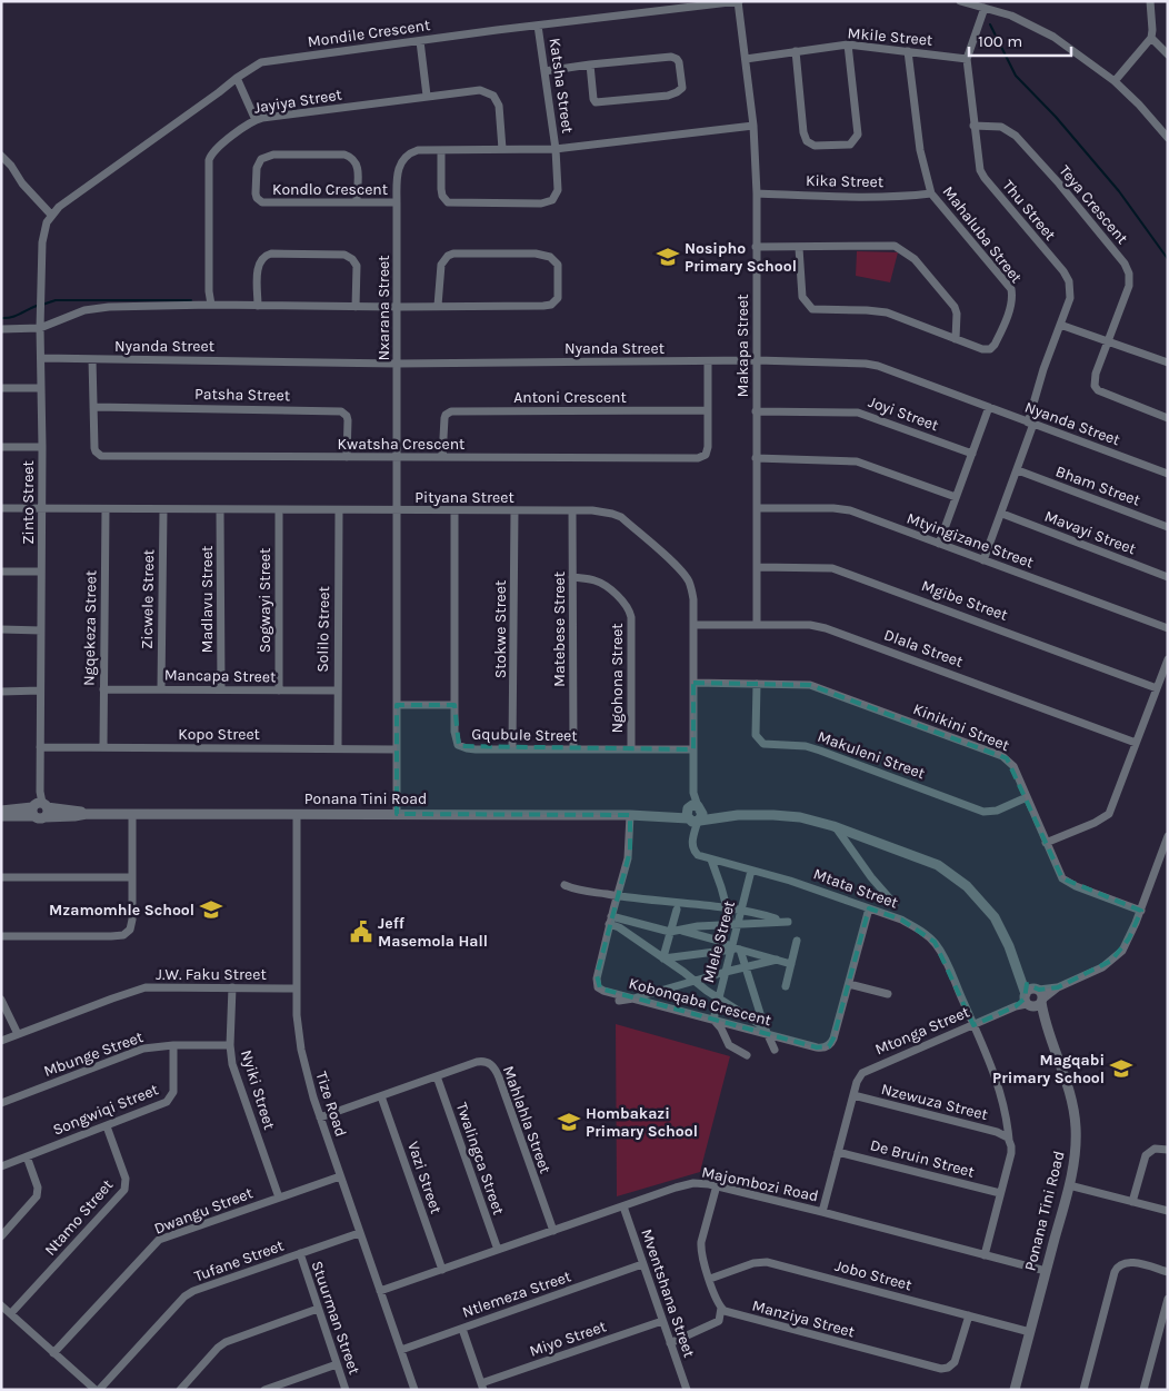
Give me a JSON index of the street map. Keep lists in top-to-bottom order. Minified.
{"streets":{"street":["Mondile Crescent","Mkile Street","Katsha Street","Jayiya Street","Kika Street","Kondlo Crescent","Teya Crescent","Thu Street","Mahaluba Street","Nxarana Street","Nyanda Street","Makapa Street","Patsha Street","Antoni Crescent","Joyi Street","Kwatsha Crescent","Bham Street","Pityana Street","Zinto Street","Mavayi Street","Mtyingizane Street","Zicwele Street","Madlavu Street","Sogwayi Street","Mgibe Street","Ngqekeza Street","Solilo Street","Stokwe Street","Matebese Street","Dlala Street","Mancapa Street","Ngohona Street","Kinikini Street","Kopo Street","Gqubule Street","Makuleni Street","Ponana Tini Road","Mtata Street","Mlele Street","J.W. Faku Street","Kobonqaba Crescent","Mtonga Street","Mbunge Street","Nyiki Street","Nzewuza Street","Tize Road","Songwiqi Street","Mahlahla Street","Twalingca Street","De Bruin Street","Vazi Street","Majombozi Road","Dwangu Street","Ntamo Street","Tufane Street","Jobo Street","Mventshana Street","Ntlemeza Street","Stuurman Street","Manziya Street","Miyo Street"]},"crossings":[["Mondile Crescent","Katsha Street"],["Mondile Crescent","Makapa Street"],["Mondile Crescent","Zinto Street"],["Mkile Street","Thu Street"],["Mkile Street","Mahaluba Street"],["Mkile Street","Makapa Street"],["Katsha Street","Nxarana Street"],["Jayiya Street","Nxarana Street"],["Kika Street","Mahaluba Street"],["Kika Street","Makapa Street"],["Kondlo Crescent","Nxarana Street"],["Teya Crescent","Thu Street"],["Thu Street","Nyanda Street"],["Thu Street","Bham Street"],["Thu Street","Mavayi Street"],["Thu Street","Mtyingizane Street"],["Nxarana Street","Nyanda Street"],["Nxarana Street","Makapa Street"],["Nxarana Street","Kwatsha Crescent"],["Nxarana Street","Pityana Street"],["Nxarana Street","Kopo Street"],["Nxarana Street","Ponana Tini Road"],["Nyanda Street","Makapa Street"],["Nyanda Street","Kwatsha Crescent"],["Nyanda Street","Zinto Street"],["Makapa Street","Joyi Street"],["Makapa Street","Mtyingizane Street"],["Makapa Street","Mgibe Street"],["Makapa Street","Dlala Street"],["Patsha Street","Kwatsha Crescent"],["Antoni Crescent","Kwatsha Crescent"],["Pityana Street","Zinto Street"],["Pityana Street","Zicwele Street"],["Pityana Street","Madlavu Street"],["Pityana Street","Sogwayi Street"],["Pityana Street","Ngqekeza Street"],["Pityana Street","Solilo Street"],["Pityana Street","Stokwe Street"],["Pityana Street","Matebese Street"],["Pityana Street","Dlala Street"],["Pityana Street","Kinikini Street"],["Pityana Street","Gqubule Street"],["Pityana Street","Ponana Tini Road"],["Pityana Street","Mtata Street"],["Zinto Street","Kopo Street"],["Zinto Street","Ponana Tini Road"],["Zicwele Street","Mancapa Street"],["Madlavu Street","Mancapa Street"],["Sogwayi Street","Mancapa Street"],["Ngqekeza Street","Mancapa Street"],["Ngqekeza Street","Kopo Street"],["Solilo Street","Mancapa Street"],["Solilo Street","Kopo Street"],["Stokwe Street","Gqubule Street"],["Matebese Street","Ngohona Street"],["Matebese Street","Gqubule Street"],["Ngohona Street","Gqubule Street"],["Kinikini Street","Makuleni Street"],["Ponana Tini Road","Mtata Street"],["Ponana Tini Road","Kobonqaba Crescent"],["Ponana Tini Road","Mtonga Street"],["Ponana Tini Road","Tize Road"],["Ponana Tini Road","Majombozi Road"],["Ponana Tini Road","Jobo Street"],["Mtata Street","Mlele Street"],["Mtata Street","Kobonqaba Crescent"],["Mtata Street","Mtonga Street"],["Mtata Street","Nzewuza Street"],["Mlele Street","Kobonqaba Crescent"],["J.W. Faku Street","Nyiki Street"],["J.W. Faku Street","Tize Road"],["Mtonga Street","Nzewuza Street"],["Mbunge Street","Nyiki Street"],["Mbunge Street","Songwiqi Street"],["Nyiki Street","Dwangu Street"],["Tize Road","Mahlahla Street"],["Tize Road","Majombozi Road"],["Tize Road","Dwangu Street"],["Tize Road","Tufane Street"],["Tize Road","Ntlemeza Street"],["Songwiqi Street","Ntamo Street"],["Mahlahla Street","Twalingca Street"],["Mahlahla Street","Vazi Street"],["Mahlahla Street","Majombozi Road"],["Twalingca Street","Majombozi Road"],["Vazi Street","Majombozi Road"],["Majombozi Road","Mventshana Street"],["Tufane Street","Stuurman Street"],["Jobo Street","Manziya Street"],["Mventshana Street","Ntlemeza Street"],["Mventshana Street","Miyo Street"]],"places":{"school or university":["Nosipho Primary School","Mzamomhle School","Magqabi Primary School","Hombakazi Primary School"],"public building":["Jeff Masemola Hall"]},"scale_bar":"100 m"}
